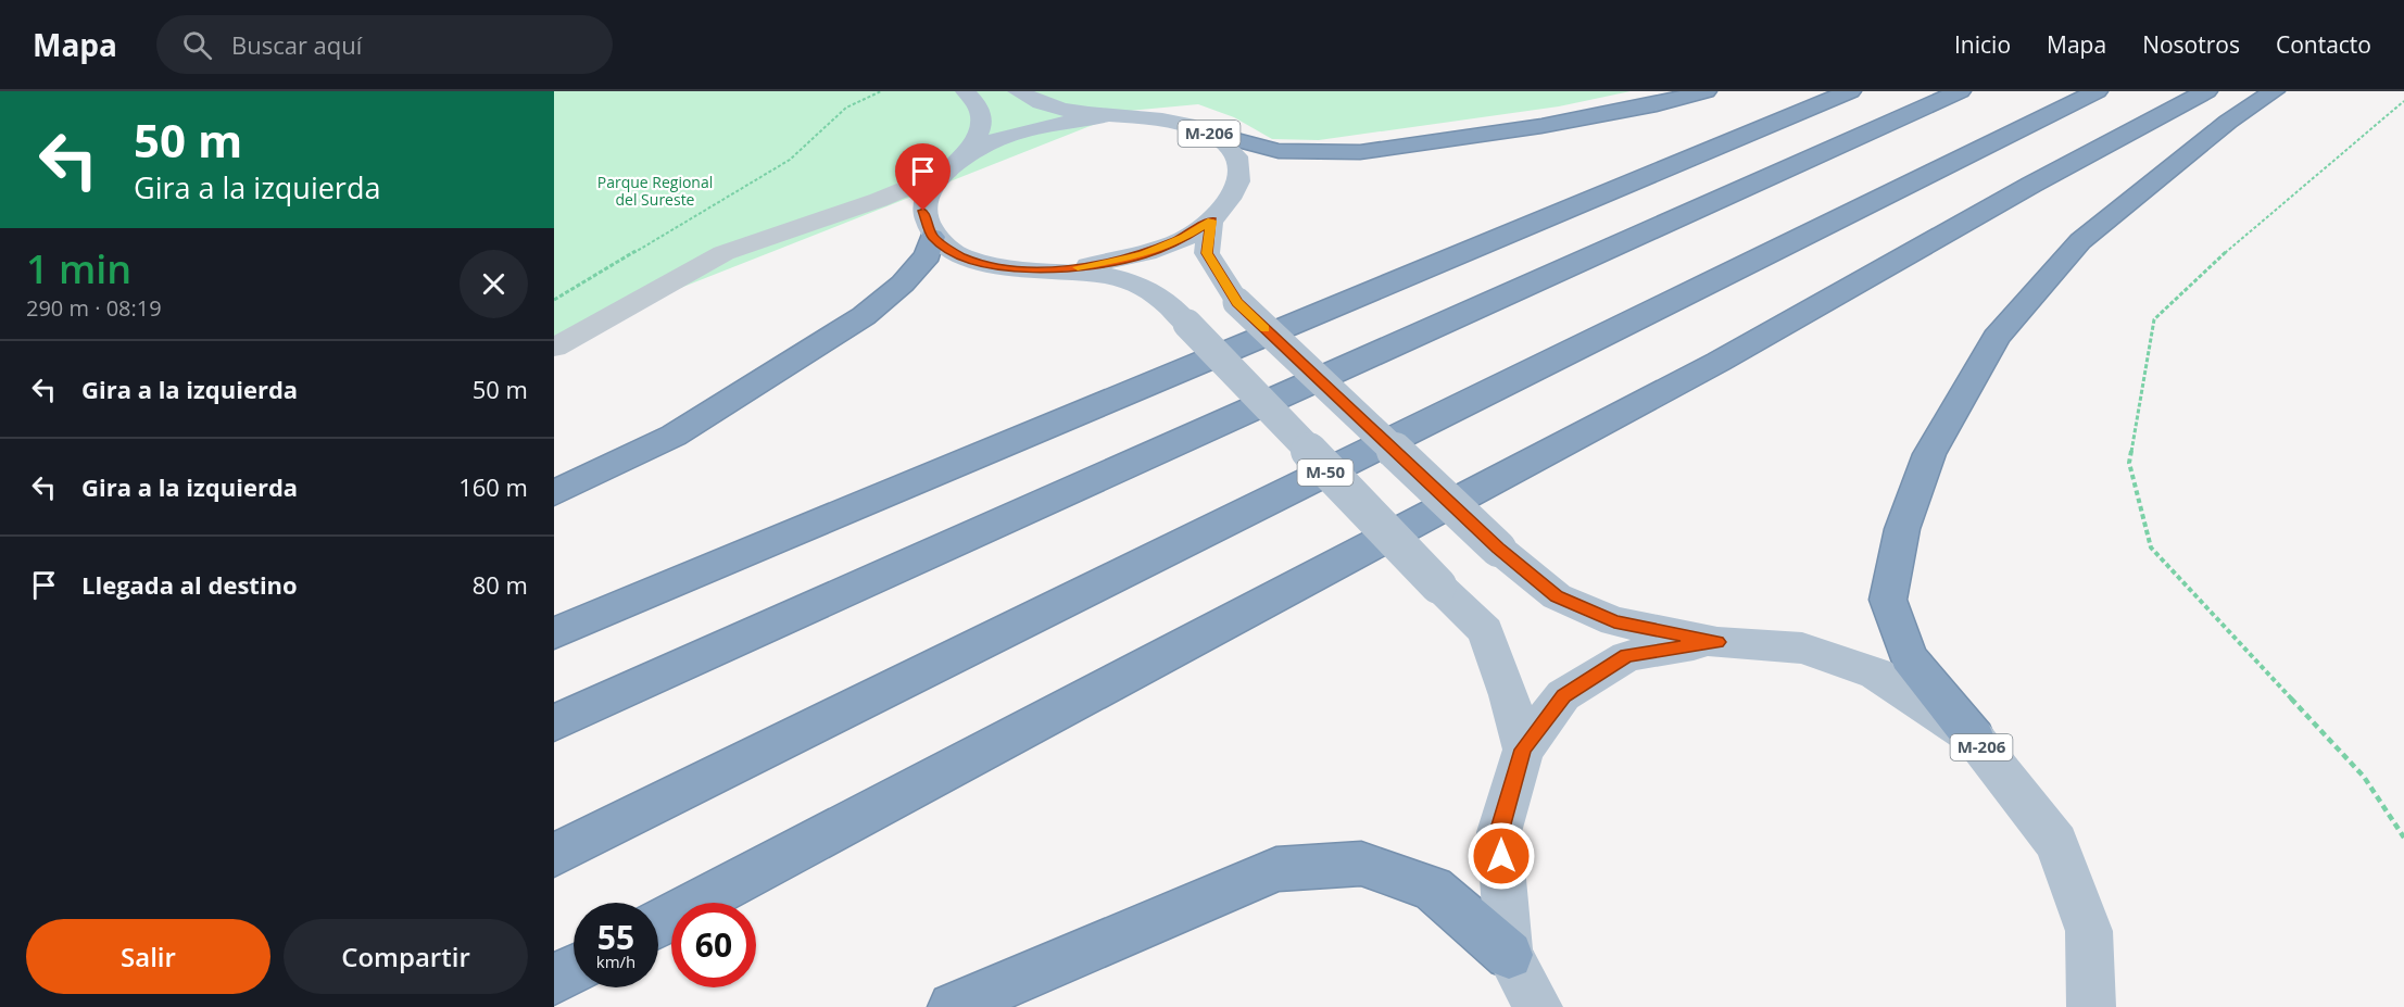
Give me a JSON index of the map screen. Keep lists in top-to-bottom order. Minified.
{"streets":{"highway":["M-50"],"main road":["M-206"]},"parks":["Parque Regional del Sureste"],"page":{"header":"Mapa","search":"Buscar aquí","nav":["Inicio","Mapa","Nosotros","Contacto"],"turn":["50 m","Gira a la izquierda"],"heading":["1 min","290 m · 08:19"],"list":[{"name":"Gira a la izquierda","value":"50 m"},{"name":"Gira a la izquierda","value":"160 m"},{"name":"Llegada al destino","value":"80 m"}],"speed":"55 km/h","limit":"60","buttons":["Salir","Compartir"]}}
